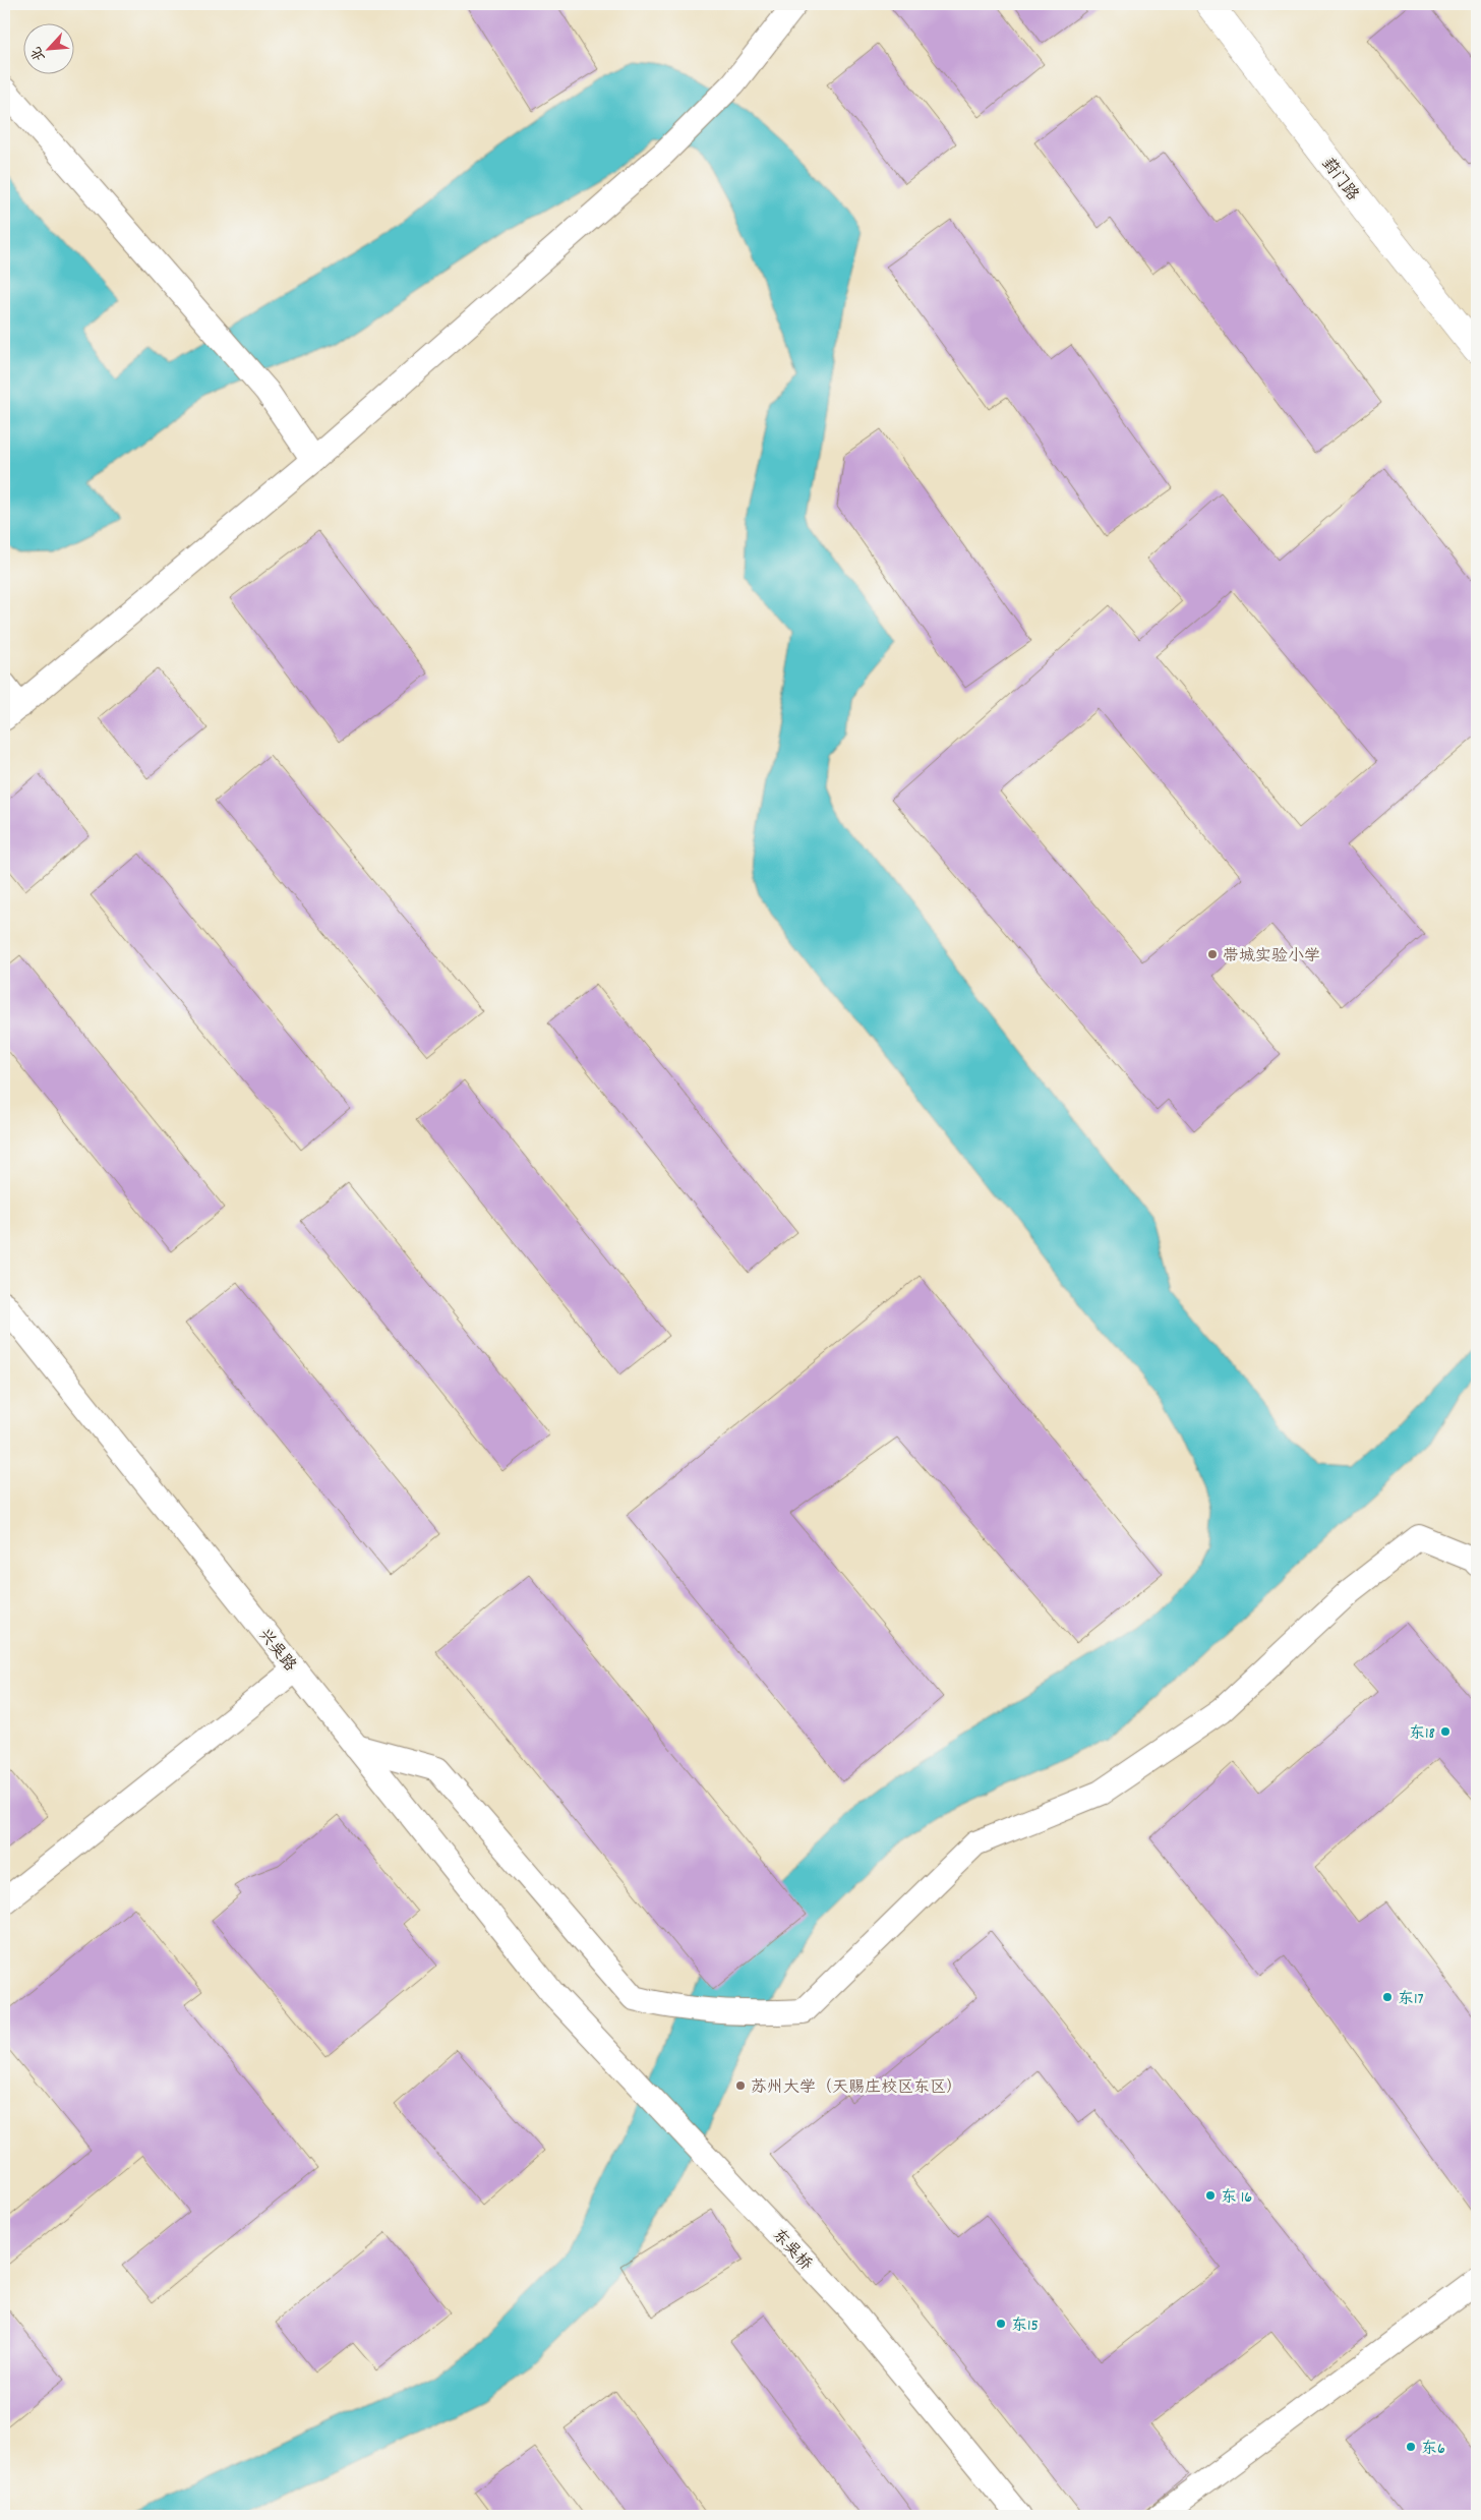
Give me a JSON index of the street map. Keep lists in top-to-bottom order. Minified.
{"streets":{"main road":["葑门路"],"lane":["兴吴路","东吴桥"]},"crossings":[["兴吴路","东吴桥"]],"places":["带城实验小学","东18","东17","苏州大学（天赐庄校区东区）","东 16","东15","东6"],"north":"bottom left"}
